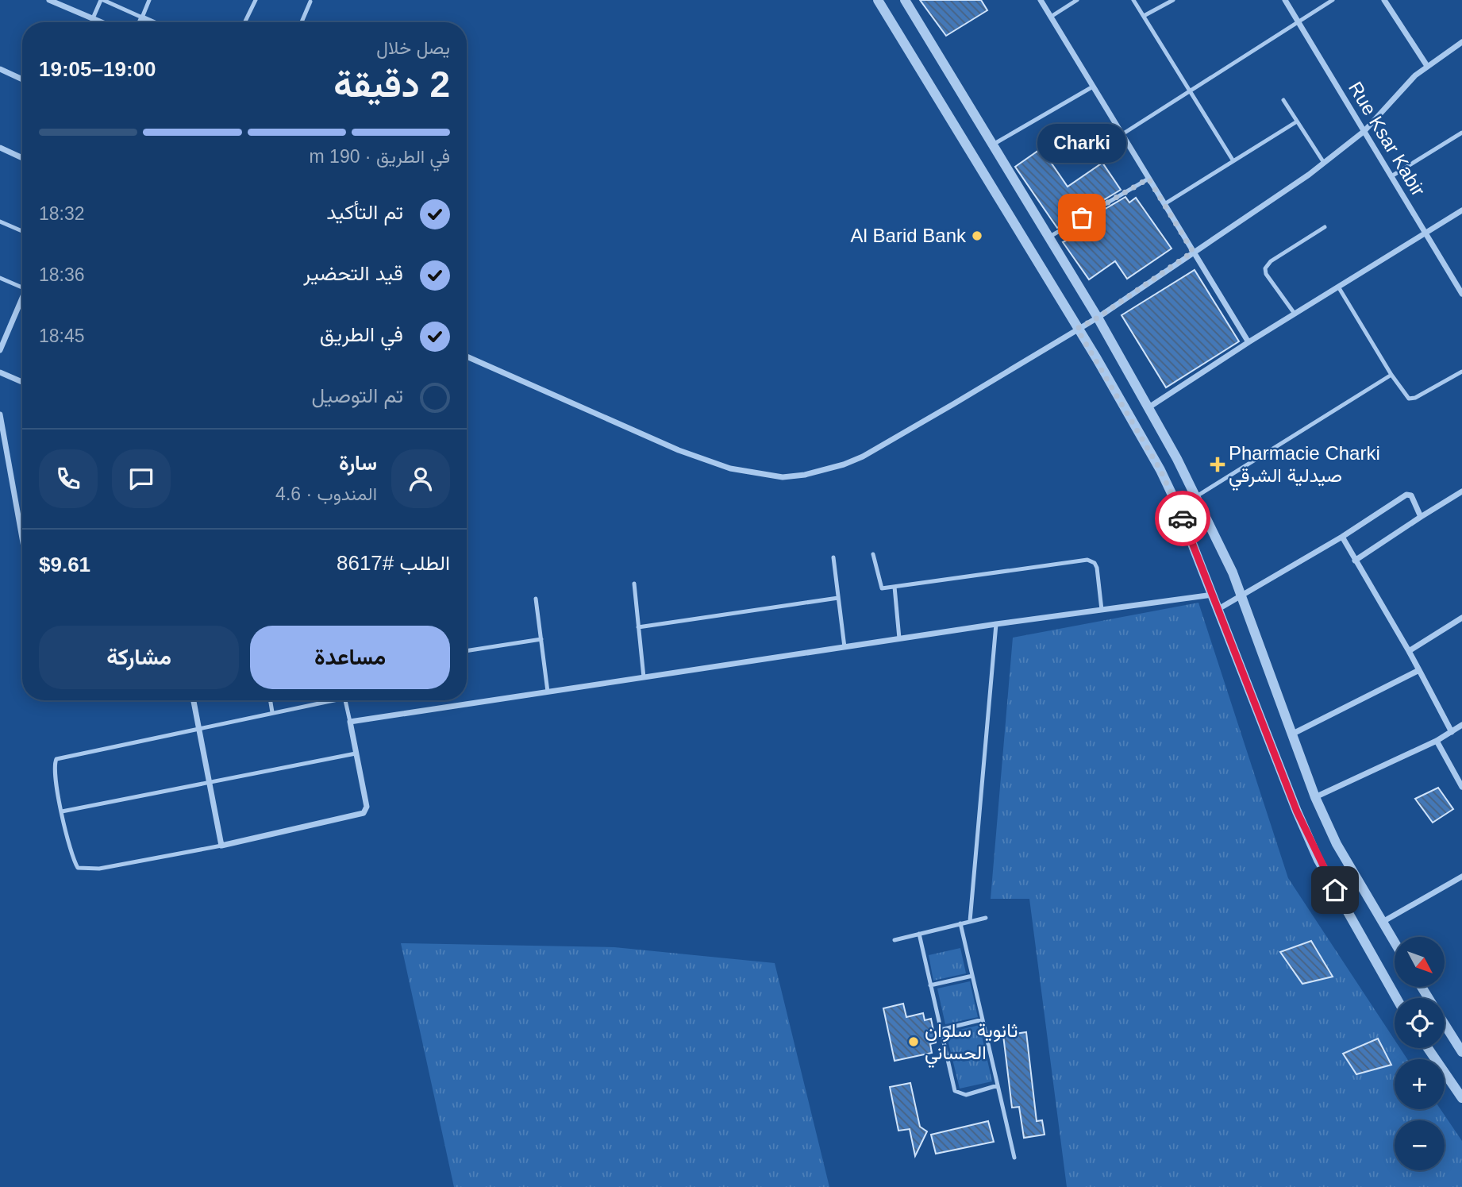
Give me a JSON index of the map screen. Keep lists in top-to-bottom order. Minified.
{"streets":{"street":["Rue Ksar Kabir"]},"places":{"other":["Charki","Al Barid Bank","ثانوية سلوان الحساني"],"health":["Pharmacie Charki صيدلية الشرقي"]},"north":"bottom right","page":{"heading":["2 دقيقة","يصل خلال","19:00–19:05"],"panel":["سارة","المندوب · 4.6","الطلب #8617","$9.61"],"bar":"في الطريق · 190 m","bubble":"Charki","list":[["تم التأكيد","18:32"],["قيد التحضير","18:36"],["في الطريق","18:45"],"تم التوصيل"],"buttons":["مساعدة","مشاركة"],"map_buttons":["+","−"]}}
